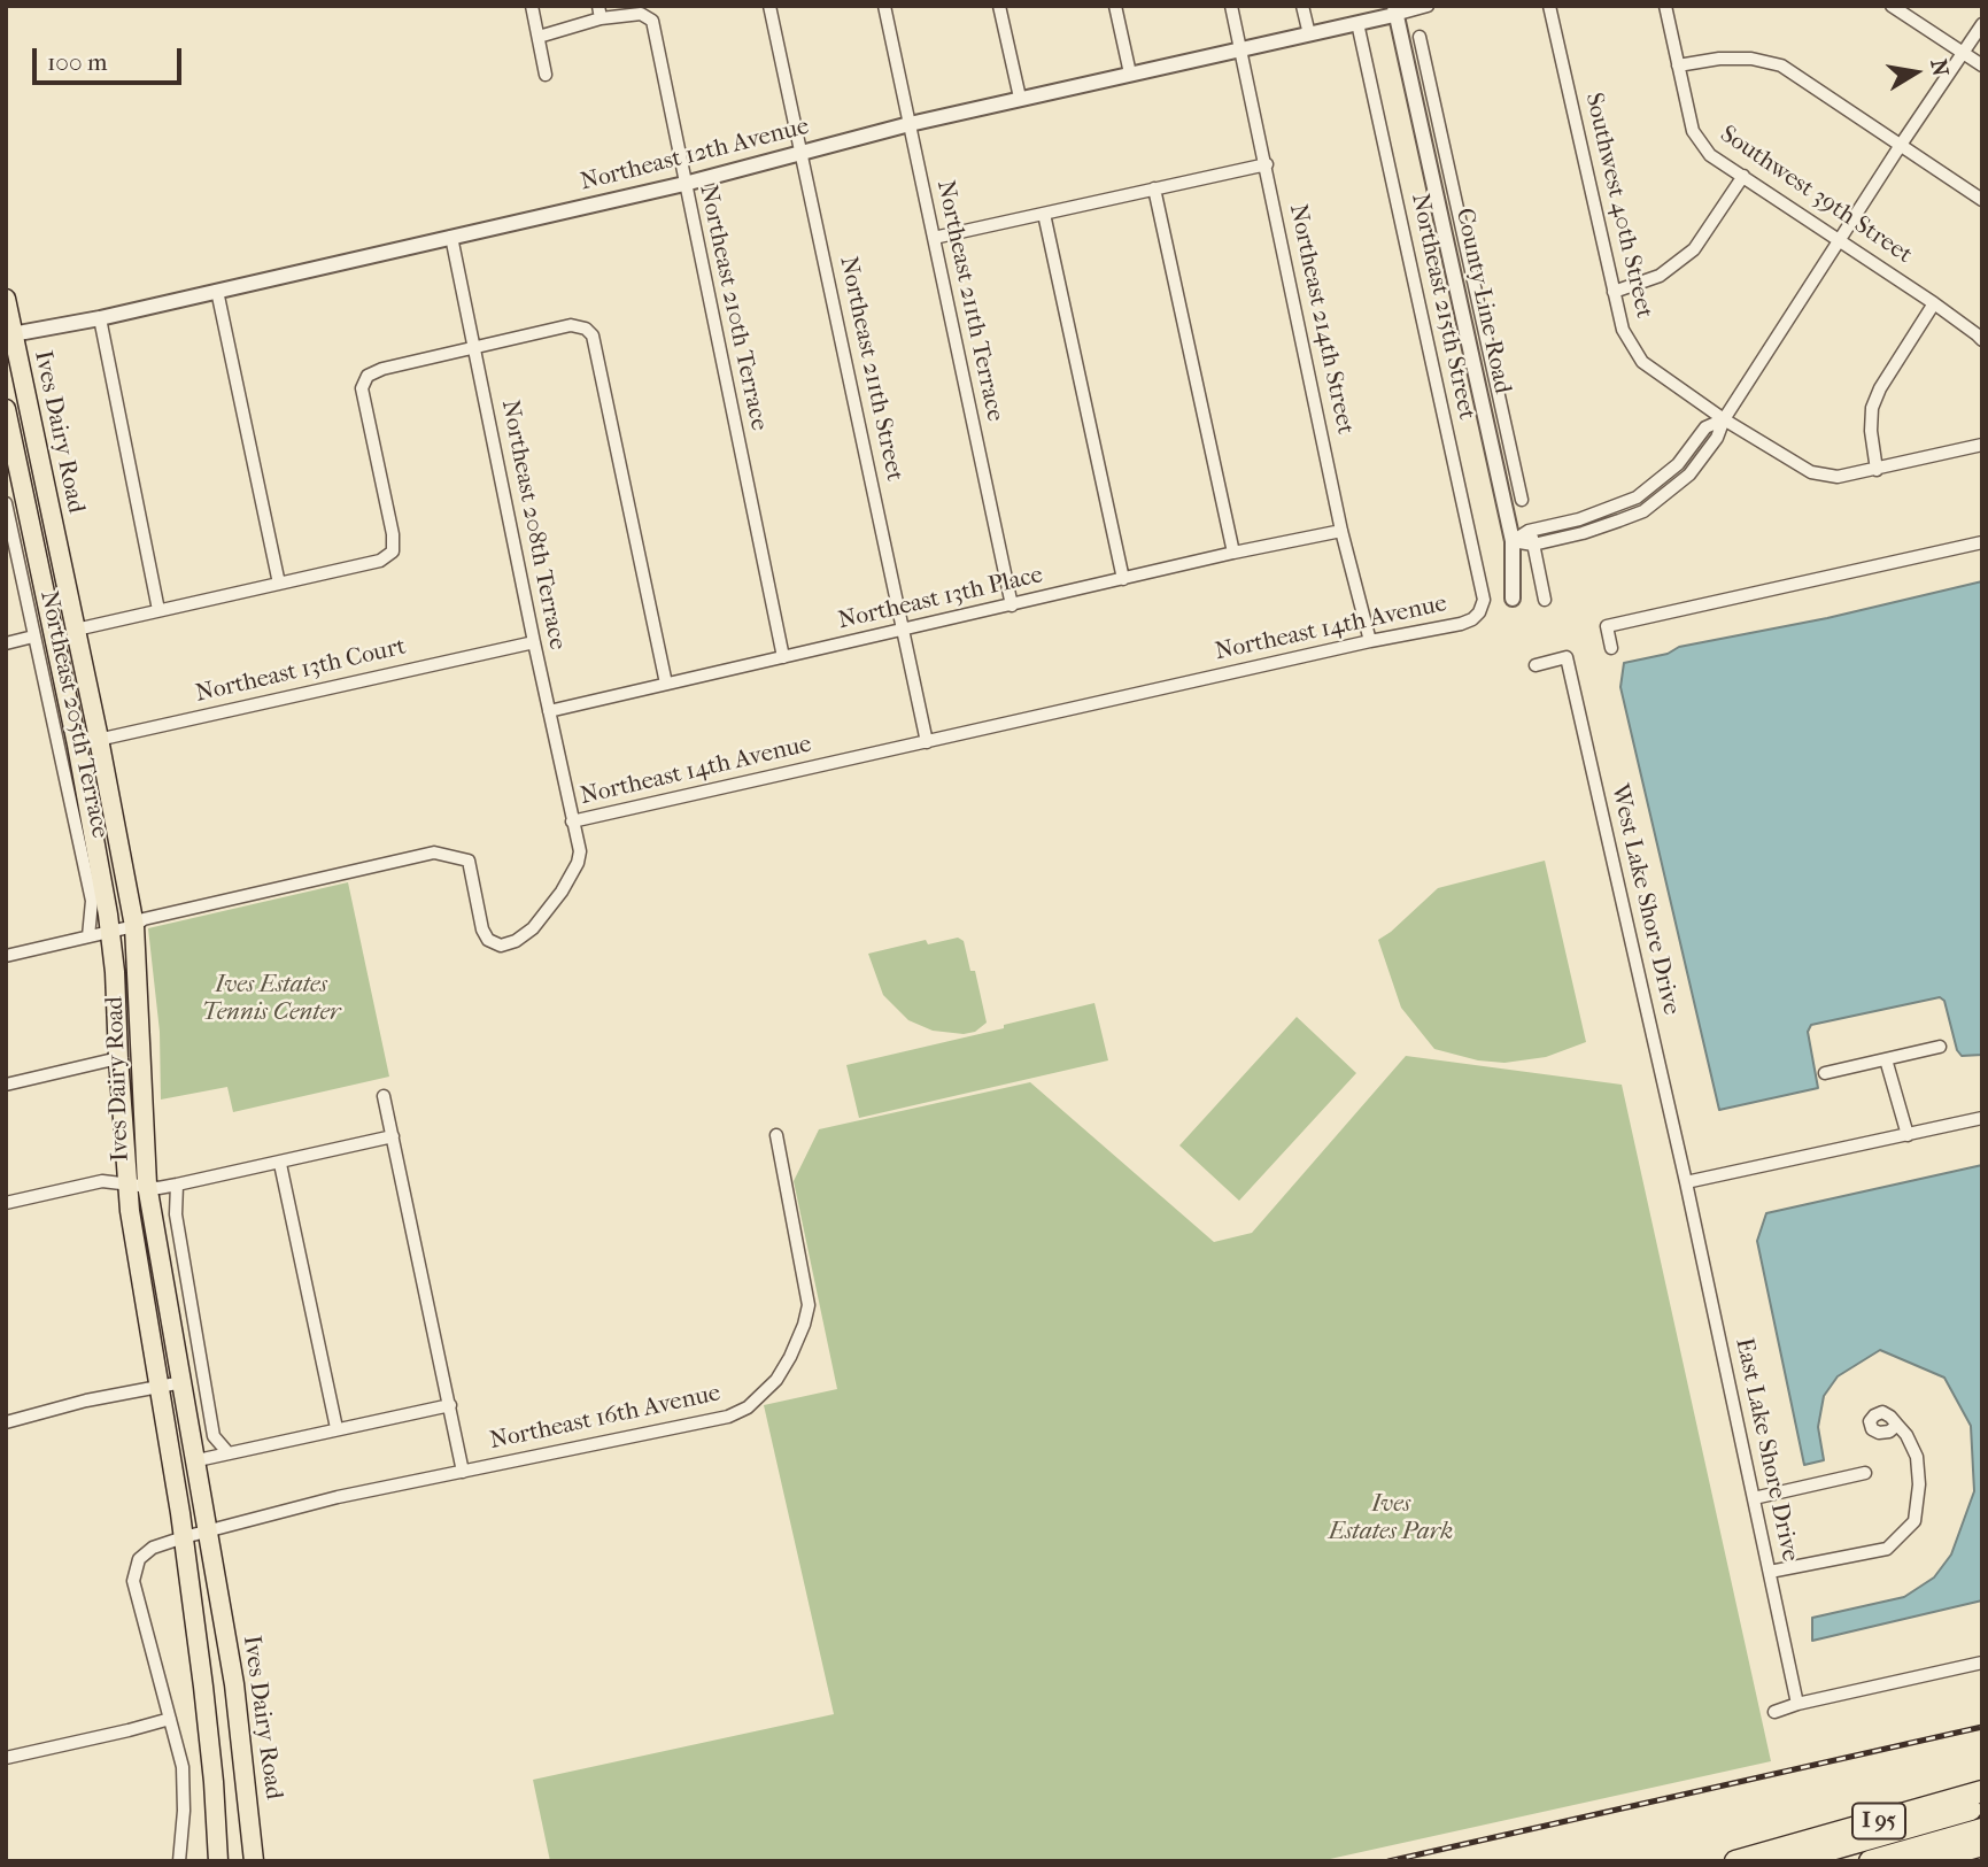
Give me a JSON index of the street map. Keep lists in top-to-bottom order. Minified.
{"streets":{"highway":["I 95"],"main road":["Ives Dairy Road"],"street":["Northeast 12th Avenue","Southwest 39th Street","Southwest 40th Street","Northeast 211th Terrace","County Line Road","Northeast 215th Street","Northeast 210th Terrace","Northeast 214th Street","Northeast 211th Street","Northeast 208th Terrace","Northeast 13th Place","Northeast 14th Avenue","Northeast 13th Court","Northeast 205th Terrace","West Lake Shore Drive","Northeast 16th Avenue","East Lake Shore Drive"]},"crossings":[["Northeast 12th Avenue","Northeast 211th Terrace"],["Northeast 12th Avenue","County Line Road"],["Northeast 12th Avenue","Northeast 215th Street"],["Northeast 12th Avenue","Northeast 210th Terrace"],["Northeast 12th Avenue","Northeast 214th Street"],["Northeast 12th Avenue","Northeast 211th Street"],["Northeast 12th Avenue","Ives Dairy Road"],["Northeast 12th Avenue","Northeast 208th Terrace"],["Northeast 211th Terrace","Northeast 13th Place"],["Northeast 215th Street","Northeast 14th Avenue"],["Northeast 210th Terrace","Northeast 13th Place"],["Northeast 214th Street","Northeast 13th Place"],["Northeast 214th Street","Northeast 14th Avenue"],["Northeast 211th Street","Northeast 13th Place"],["Northeast 211th Street","Northeast 14th Avenue"],["Ives Dairy Road","Northeast 14th Avenue"],["Ives Dairy Road","Northeast 13th Court"],["Ives Dairy Road","Northeast 16th Avenue"],["Northeast 208th Terrace","Northeast 13th Place"],["Northeast 208th Terrace","Northeast 14th Avenue"],["Northeast 208th Terrace","Northeast 13th Court"],["Northeast 14th Avenue","Northeast 205th Terrace"],["West Lake Shore Drive","East Lake Shore Drive"]],"parks":["Ives Estates Tennis Center","Ives Estates Park"],"scale_bar":"100 m","north":"right"}
